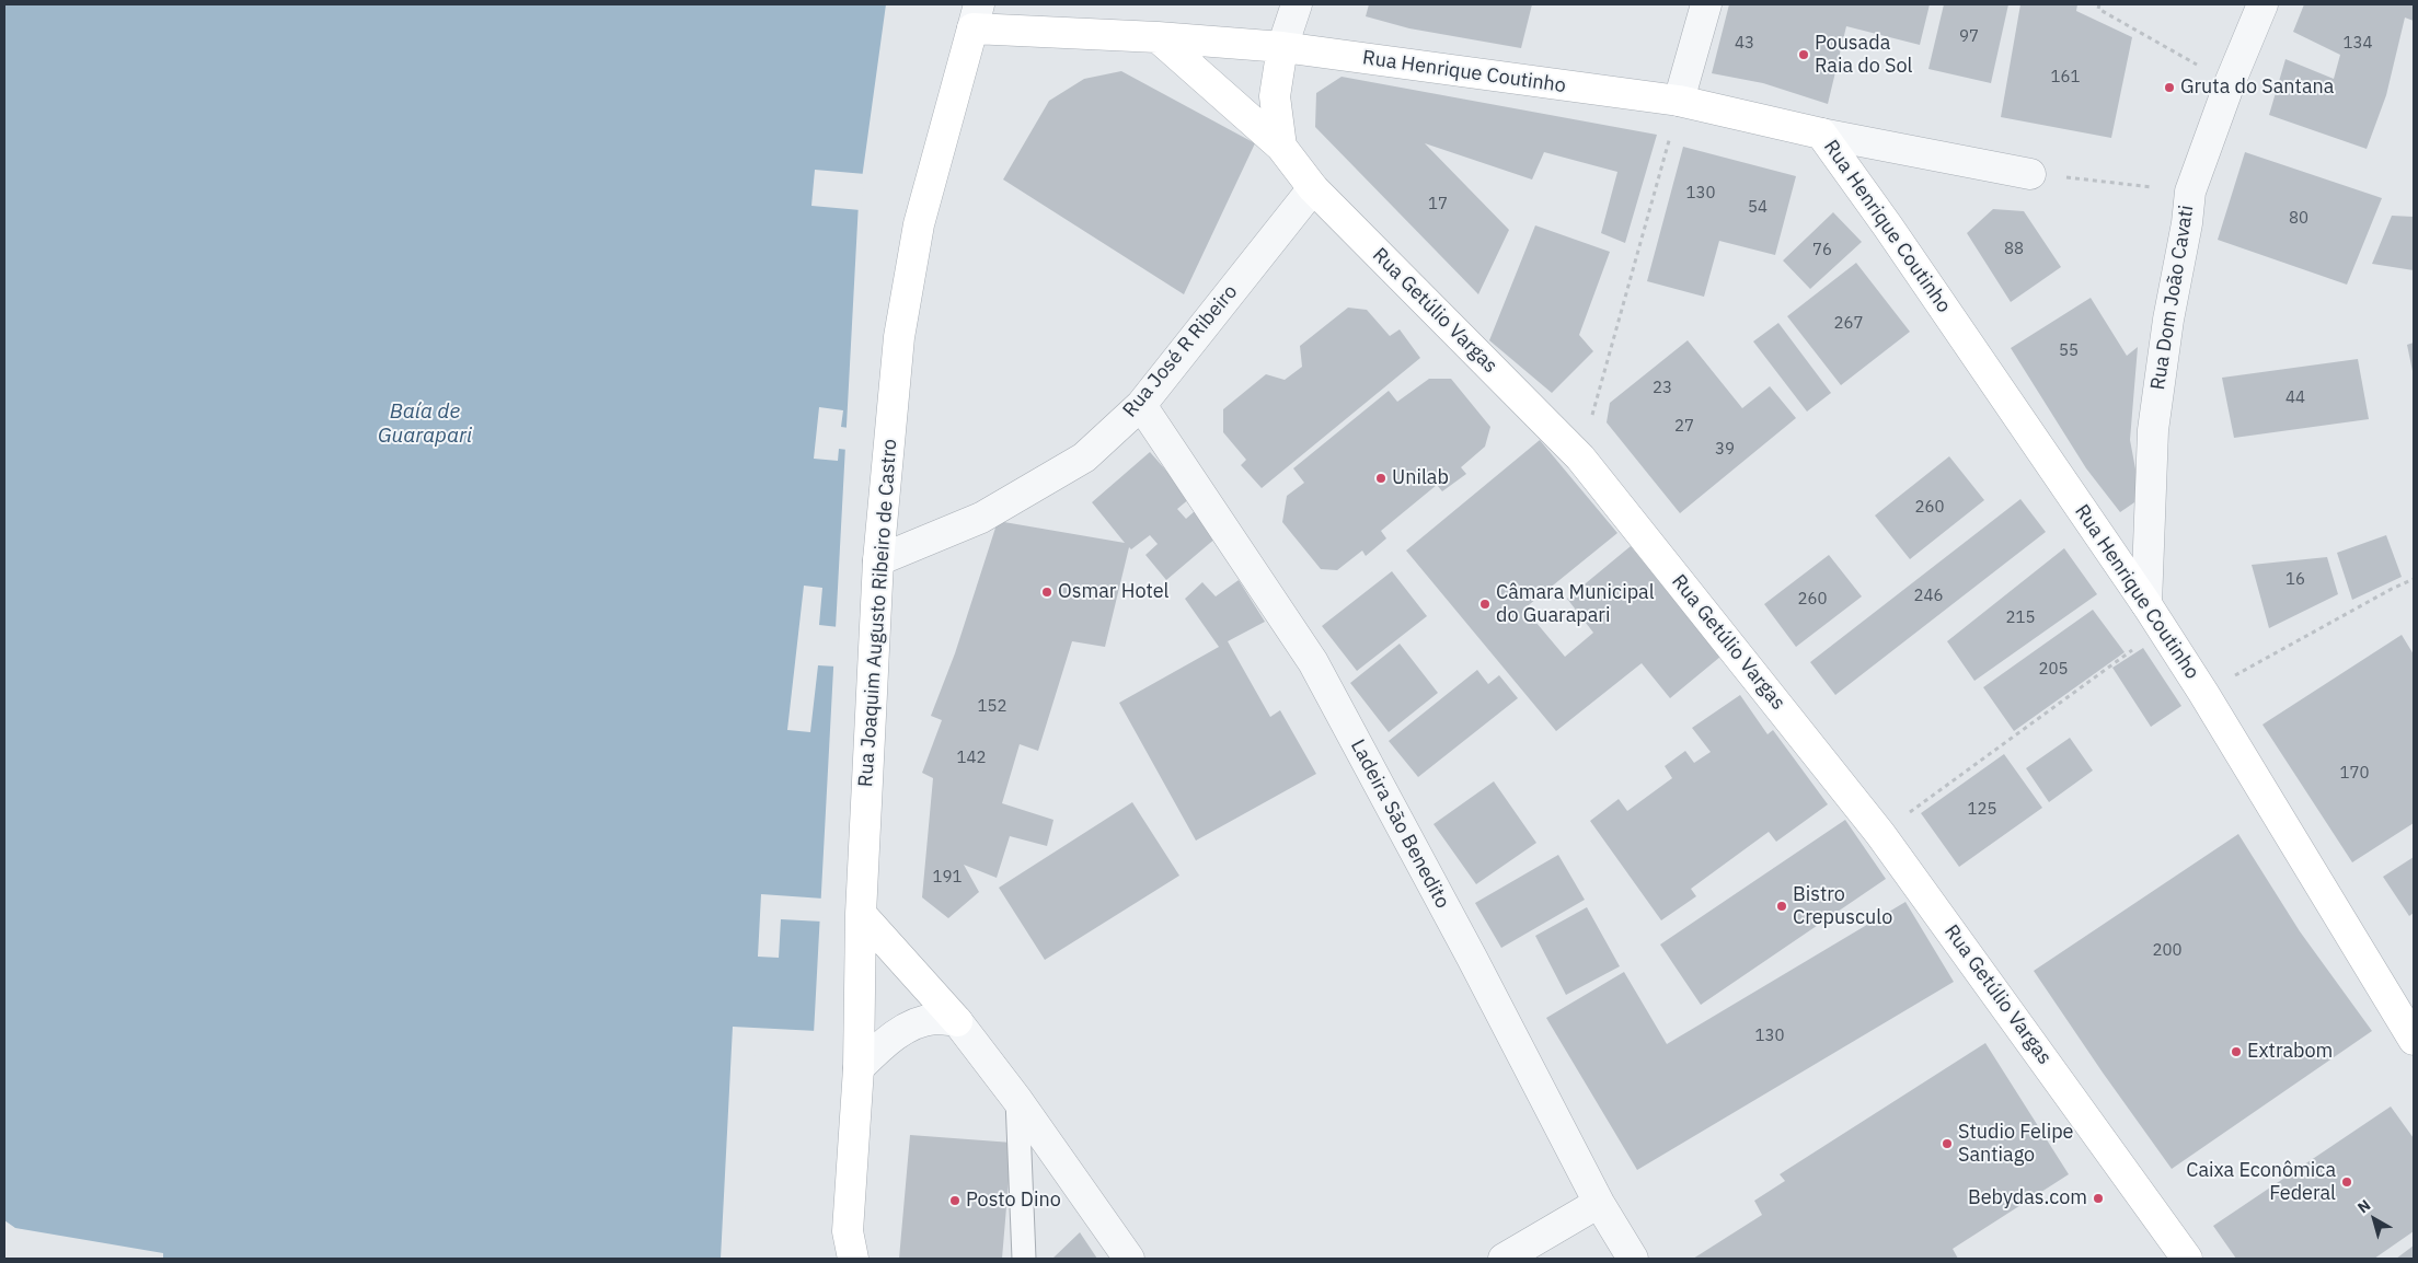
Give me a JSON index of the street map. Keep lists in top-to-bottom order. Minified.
{"streets":{"street":["Rua Henrique Coutinho","Rua Dom João Cavati","Rua Getúlio Vargas","Rua José R Ribeiro","Rua Joaquim Augusto Ribeiro de Castro","Ladeira São Benedito"]},"crossings":[["Rua Henrique Coutinho","Rua Dom João Cavati"],["Rua Henrique Coutinho","Rua Getúlio Vargas"],["Rua Henrique Coutinho","Rua Joaquim Augusto Ribeiro de Castro"],["Rua Getúlio Vargas","Rua José R Ribeiro"],["Rua José R Ribeiro","Rua Joaquim Augusto Ribeiro de Castro"],["Rua José R Ribeiro","Ladeira São Benedito"]],"water":["Baía de Guarapari"],"places":["Pousada Raia do Sol","Gruta do Santana","Unilab","Osmar Hotel","Câmara Municipal do Guarapari","Bistro Crepusculo","Extrabom","Studio Felipe Santiago","Caixa Econômica Federal","Bebydas.com","Posto Dino"],"house_numbers":["97","43","134","161","130","17","54","80","88","76","267","55","23","44","27","39","260","16","246","260","215","205","152","142","170","125","191","200","130"],"north":"top left"}
